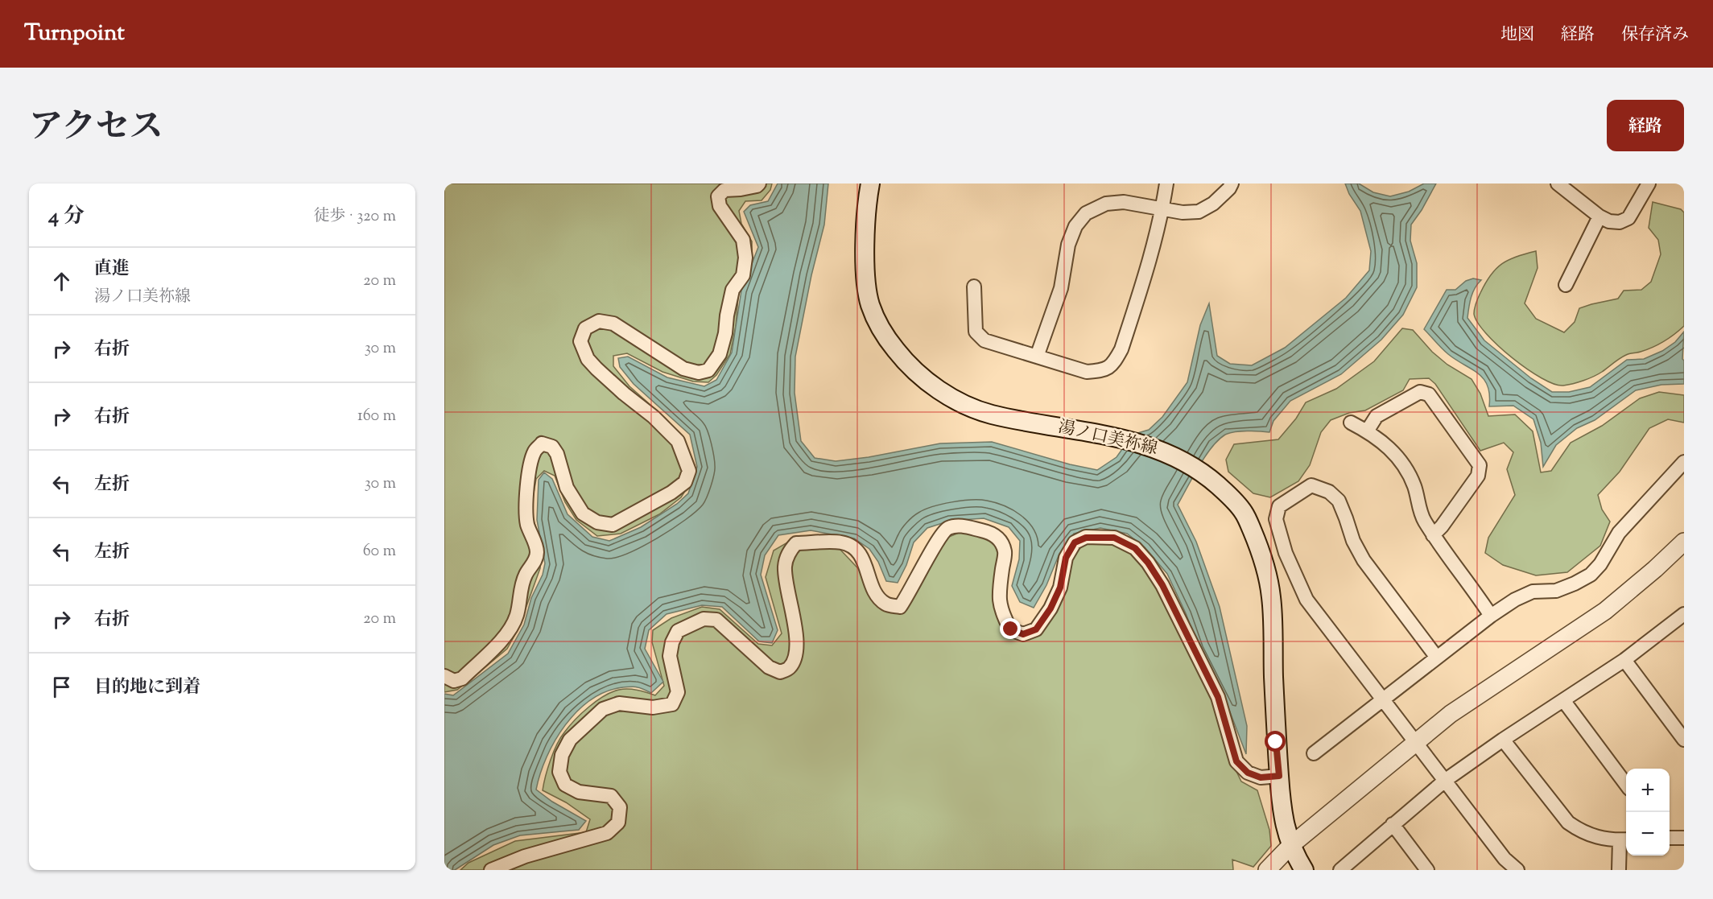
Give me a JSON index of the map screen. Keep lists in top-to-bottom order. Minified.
{"streets":{"main road":["湯ノ口美祢線"]},"page":{"header":"Turnpoint","nav":["地図","経路","保存済み"],"title":"アクセス","buttons":"経路","heading":["4 分","徒歩 · 320 m"],"list":[["直進","湯ノ口美祢線","20 m"],["右折","30 m"],["右折","160 m"],["左折","30 m"],["左折","60 m"],["右折","20 m"],"目的地に到着"],"map_buttons":["+","−"]}}
